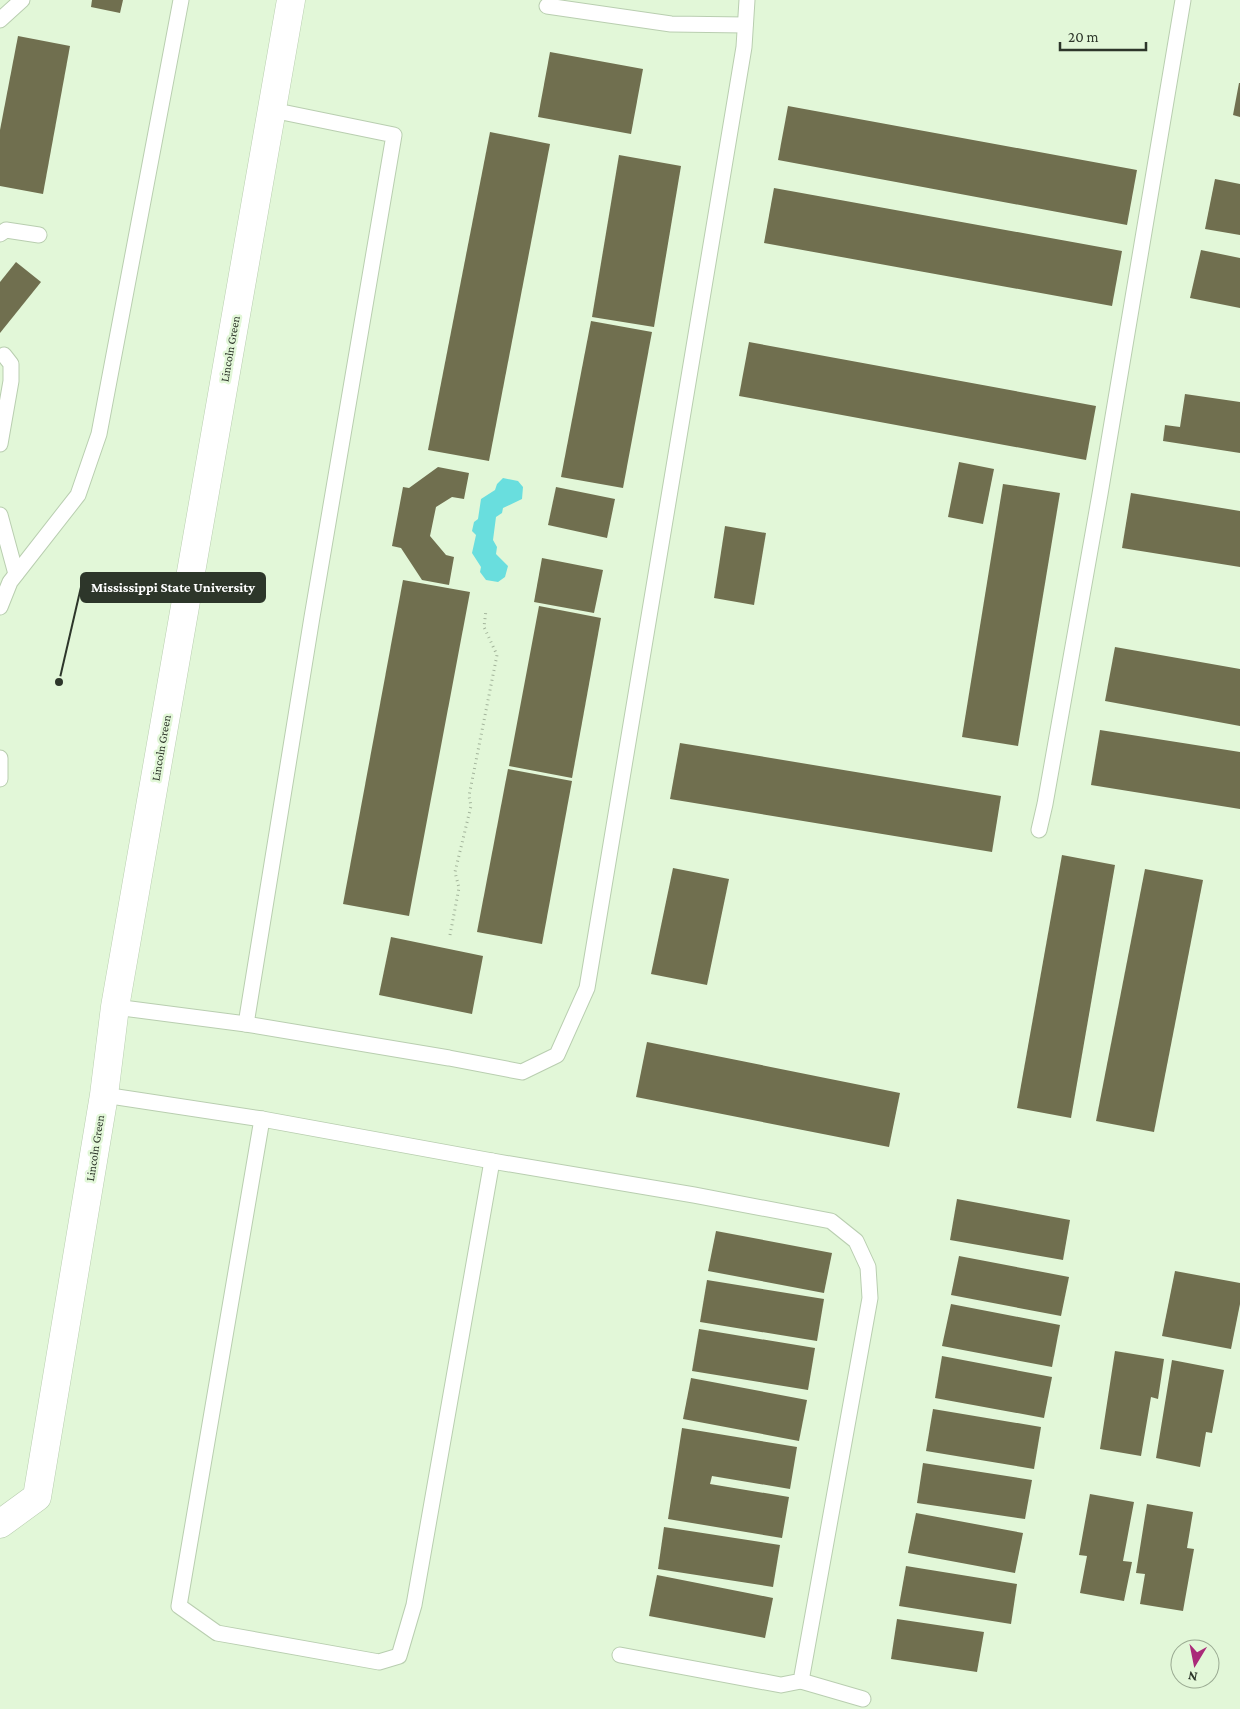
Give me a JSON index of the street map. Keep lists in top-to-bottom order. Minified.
{"streets":{"street":["Lincoln Green"]},"places":["Mississippi State University"],"scale_bar":"20 m","north":"bottom"}
